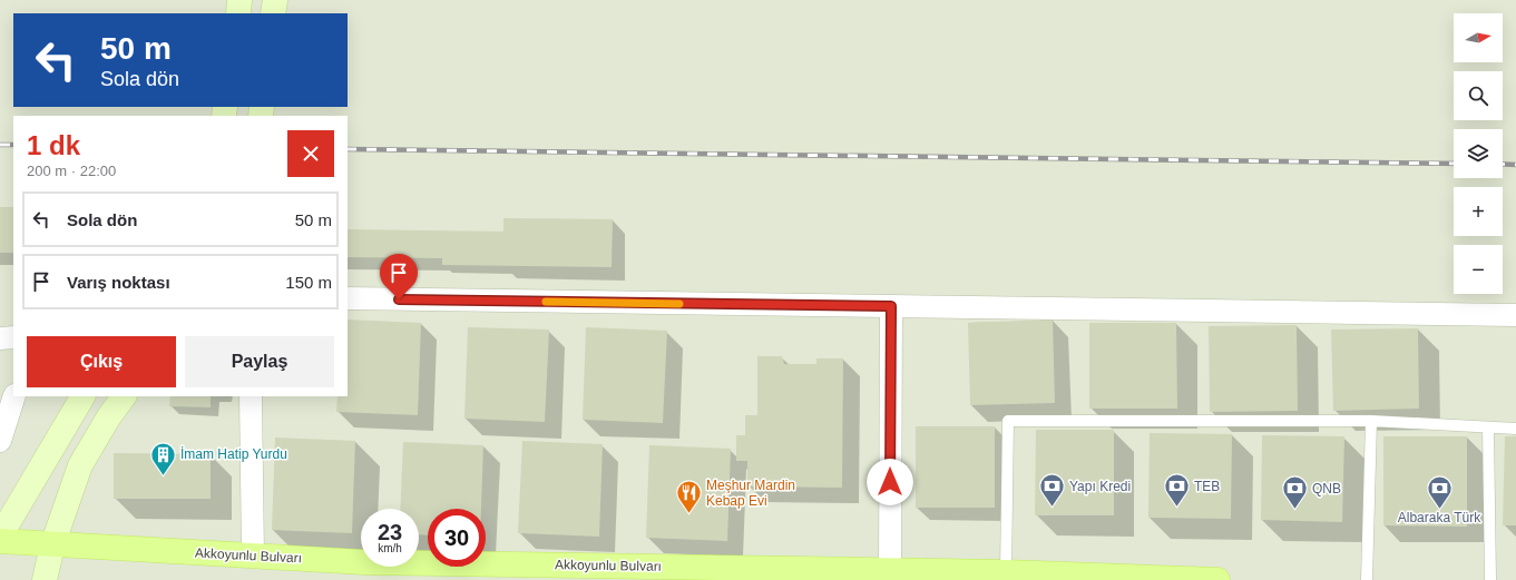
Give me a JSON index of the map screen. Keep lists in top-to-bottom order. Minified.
{"streets":{"main road":["Akkoyunlu Bulvarı"]},"places":{"building":["İmam Hatip Yurdu"],"bank":["Yapı Kredi","TEB","Albaraka Türk","QNB"],"restaurant":["Meşhur Mardin Kebap Evi"]},"north":"right","page":{"map_buttons":["+","−"],"turn":["50 m","Sola dön"],"heading":["1 dk","200 m · 22:00"],"list":[{"name":"Sola dön","value":"50 m"},{"name":"Varış noktası","value":"150 m"}],"buttons":["Çıkış","Paylaş"],"speed":"23 km/h","limit":"30"}}
